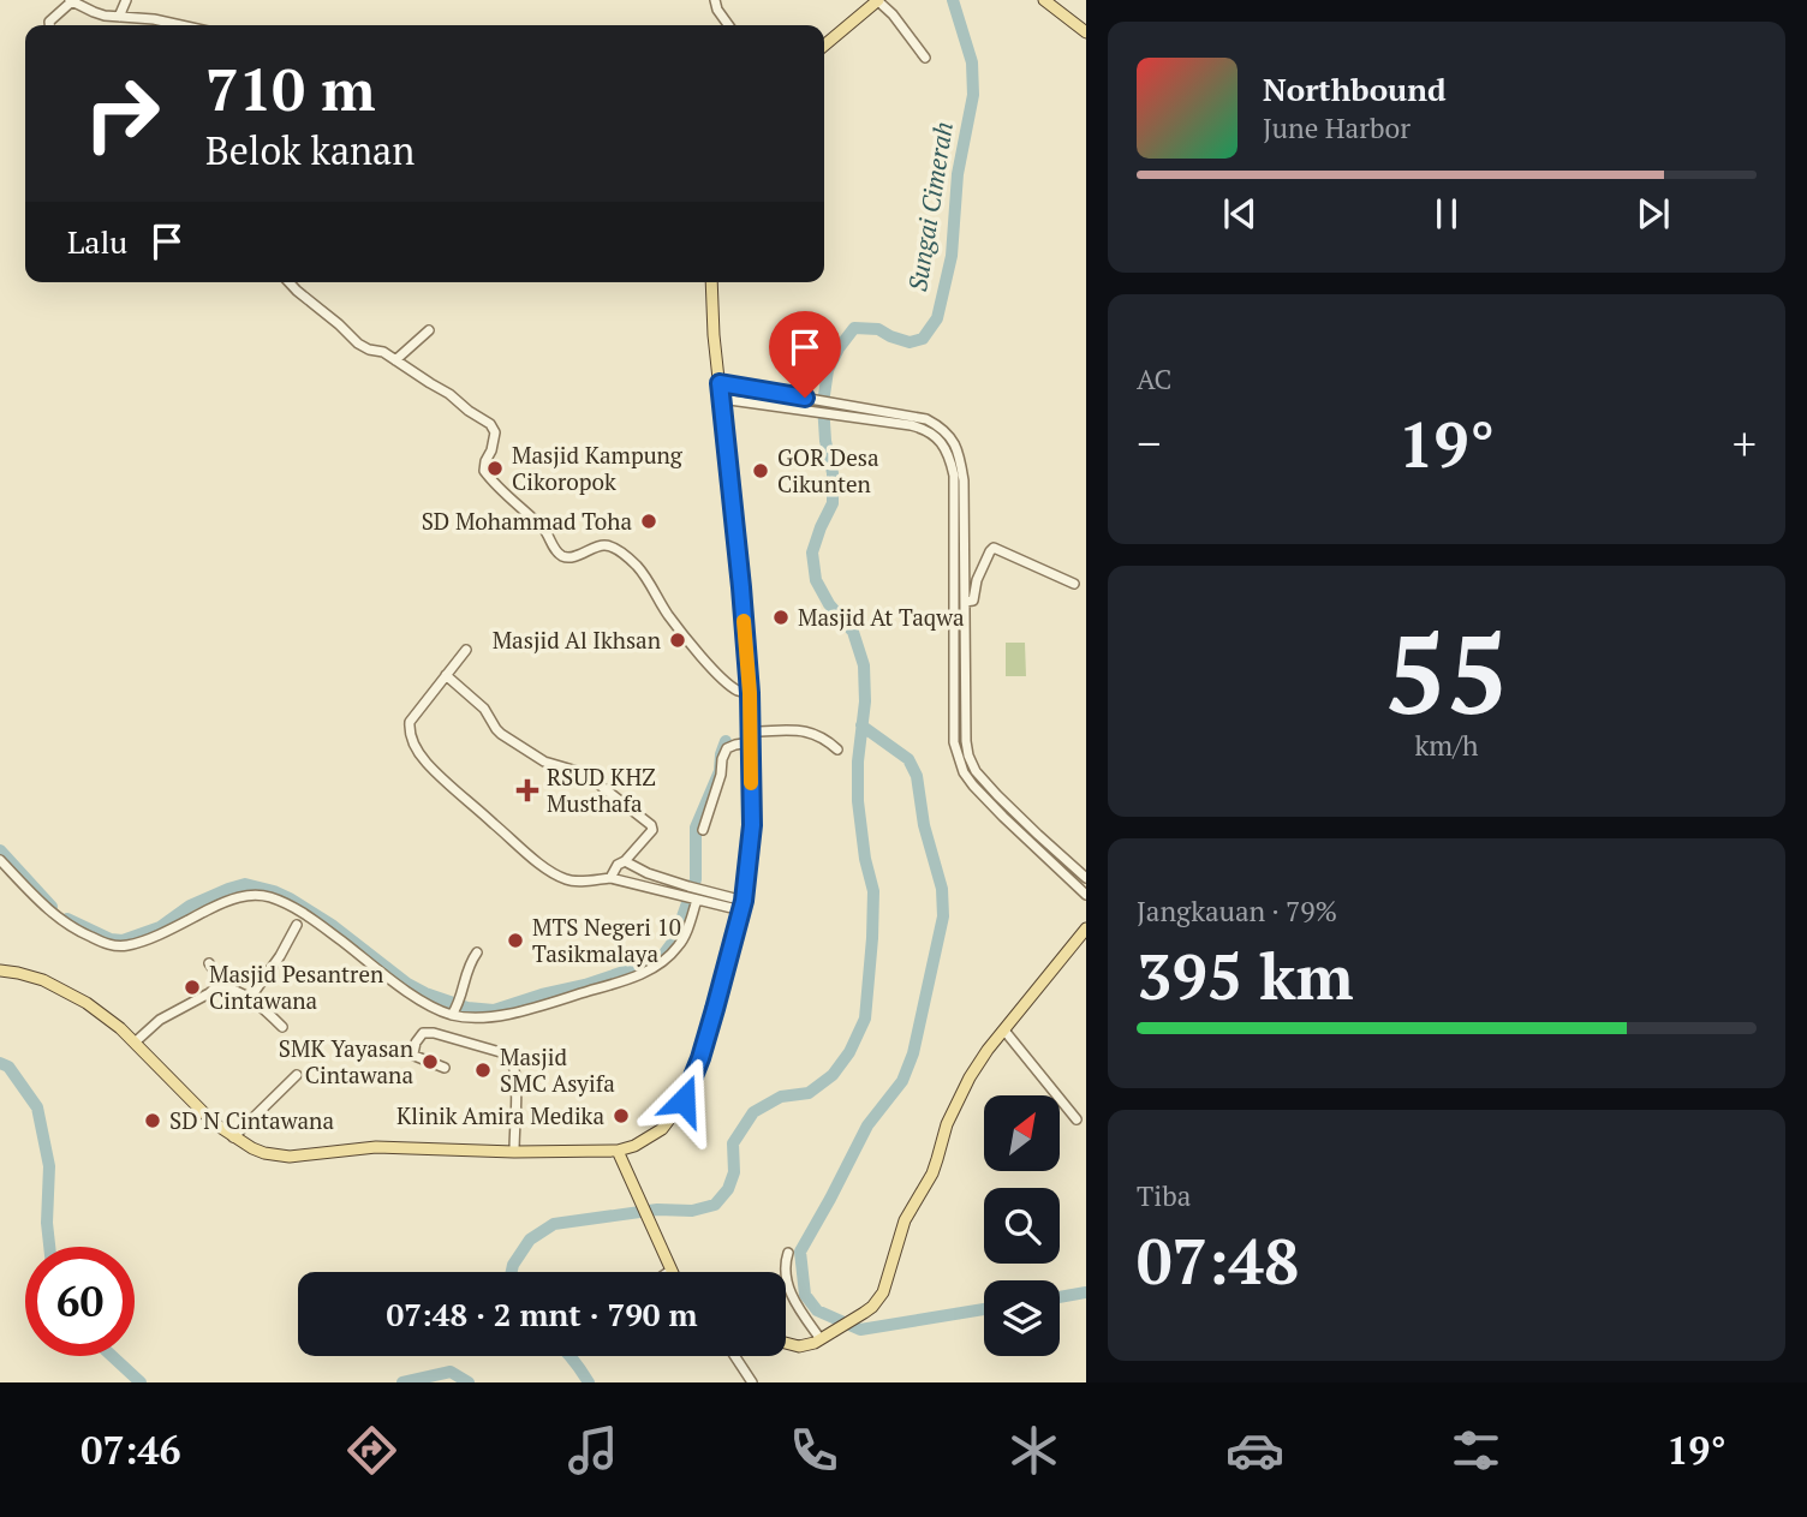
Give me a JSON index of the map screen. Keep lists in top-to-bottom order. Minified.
{"water":["Sungai Cimerah"],"places":{"other":["Masjid Kampung Cikoropok","GOR Desa Cikunten","SD Mohammad Toha","Masjid At Taqwa","Masjid Al Ikhsan","MTS Negeri 10 Tasikmalaya","Masjid Pesantren Cintawana","SMK Yayasan Cintawana","Masjid SMC Asyifa","Klinik Amira Medika","SD N Cintawana"],"health":["RSUD KHZ Musthafa"]},"north":"top right","page":{"turn":["710 m","Belok kanan"],"song":["Northbound","June Harbor"],"then":"Lalu","tile":["AC",["55","km/h"],["Jangkauan · 79%","395 km"],["Tiba","07:48"]],"heat":["−","19°","+"],"limit":"60","trip":"07:48 · 2 mnt · 790 m","tabs":["07:46","19°"]}}
